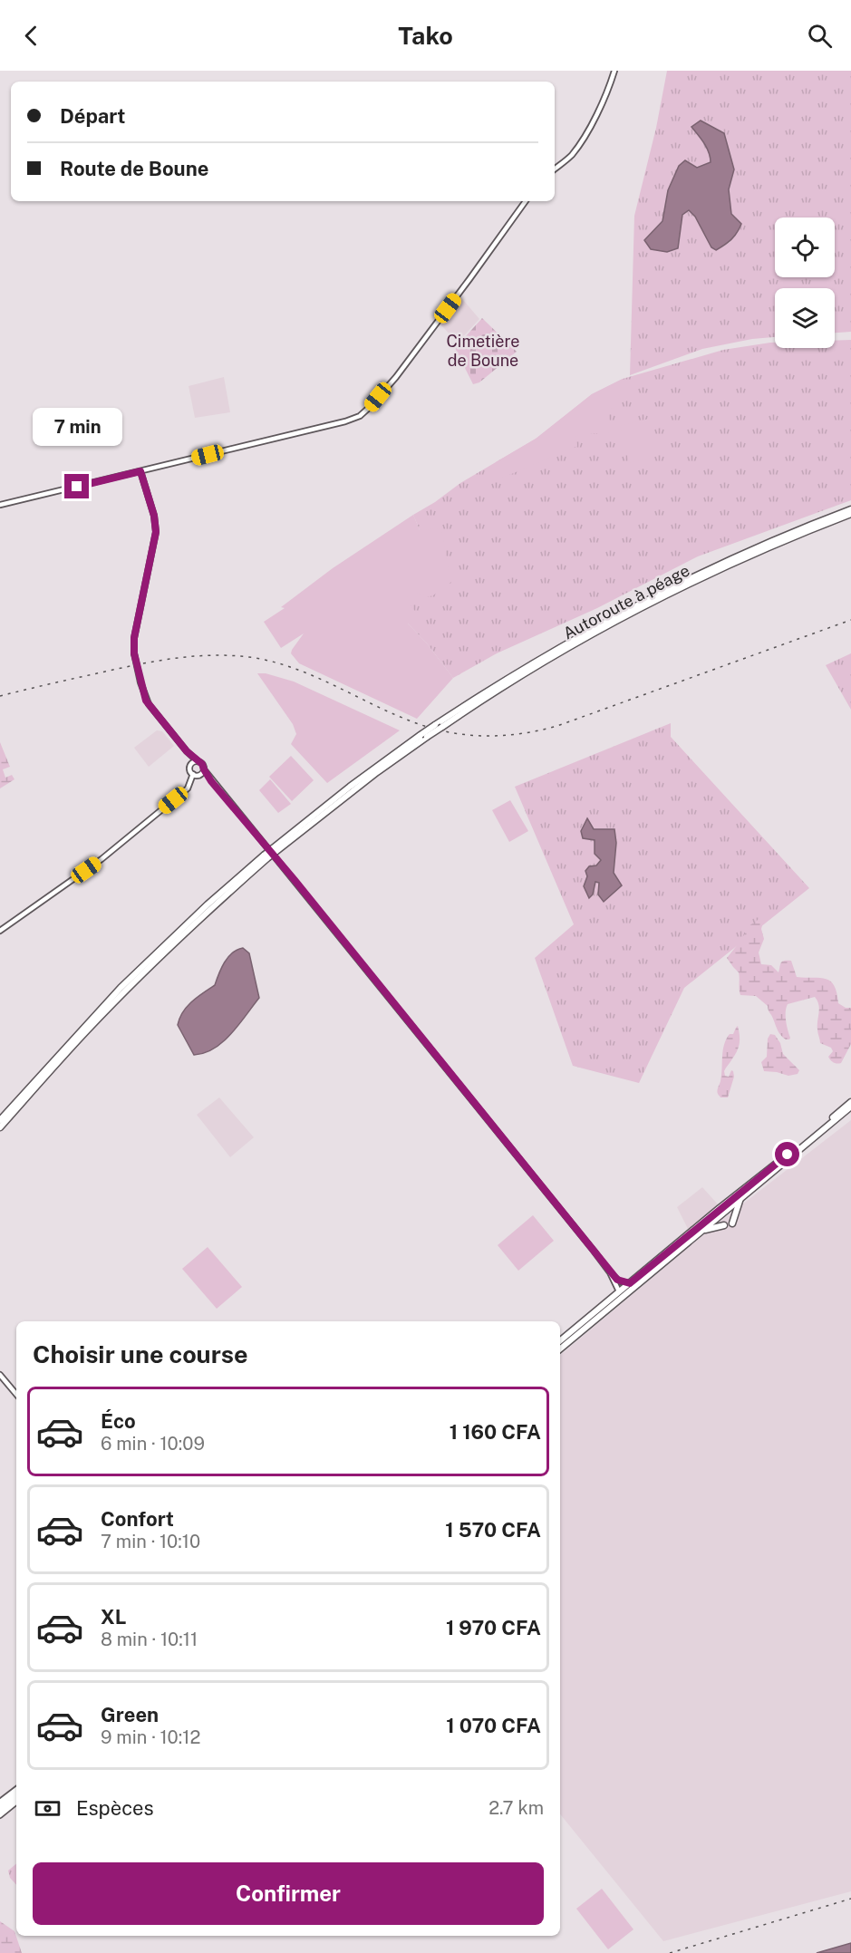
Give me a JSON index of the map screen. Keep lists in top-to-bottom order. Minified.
{"streets":{"highway":["Autoroute à péage"]},"parks":["Cimetière de Boune"],"page":{"header":"Tako","banner":["Départ","Route de Boune"],"bubble":"7 min","heading":"Choisir une course","list":[{"name":"Éco","note":"6 min · 10:09","value":"1 160 CFA"},{"name":"Confort","note":"7 min · 10:10","value":"1 570 CFA"},{"name":"XL","note":"8 min · 10:11","value":"1 970 CFA"},{"name":"Green","note":"9 min · 10:12","value":"1 070 CFA"}],"pay":["Espèces","2.7 km"],"buttons":"Confirmer"}}
